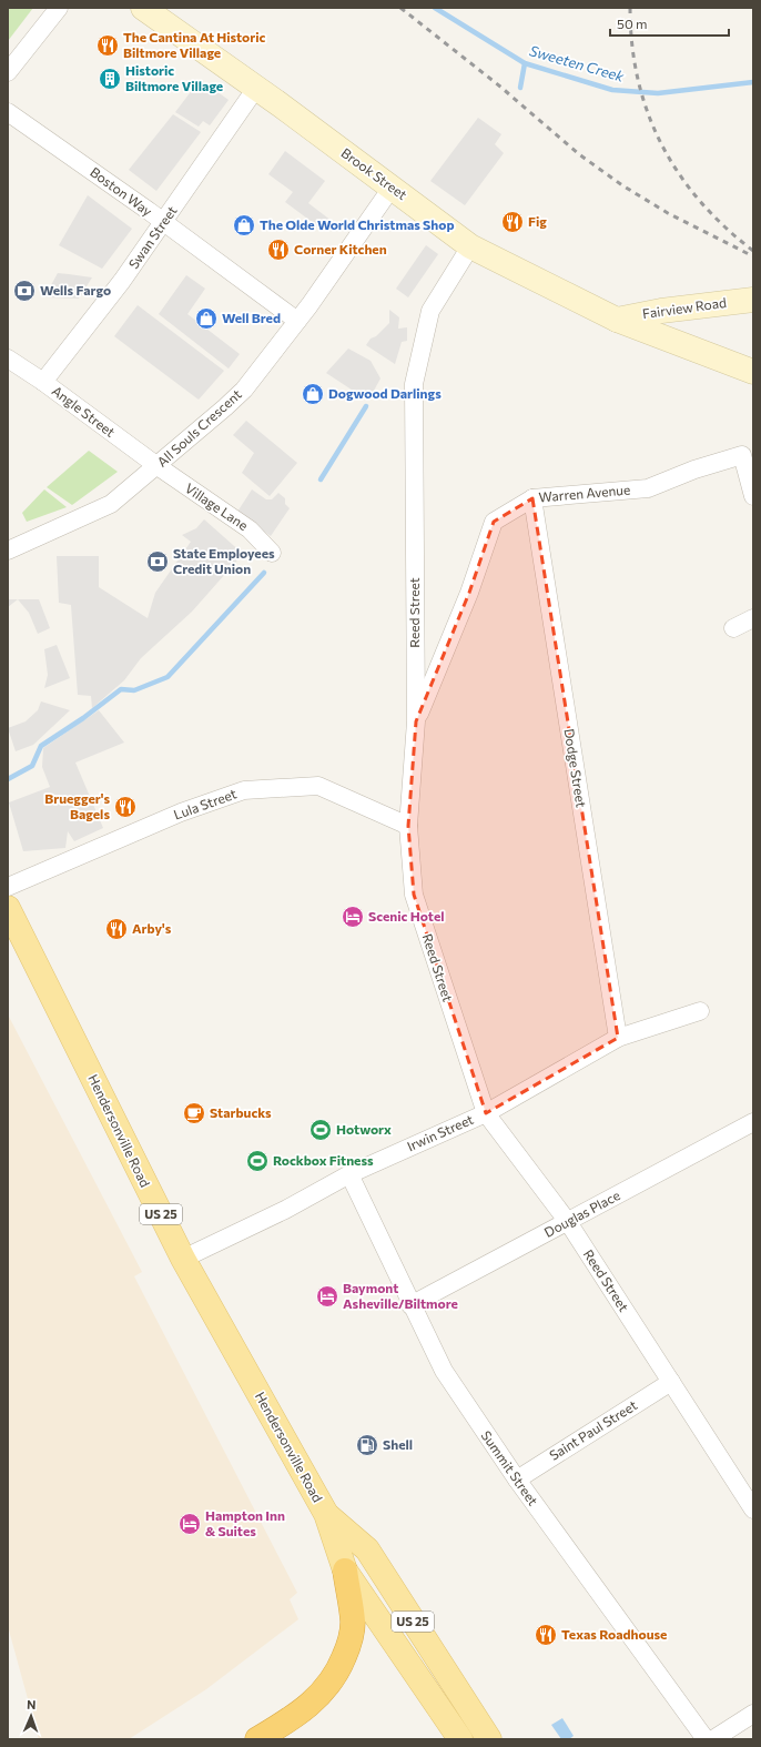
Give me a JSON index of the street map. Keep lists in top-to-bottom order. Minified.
{"streets":{"main road":["Brook Street","Fairview Road","Hendersonville Road","US 25"],"street":["Boston Way","Swan Street","Angle Street","All Souls Crescent","Warren Avenue","Village Lane","Reed Street","Dodge Street","Lula Street","Irwin Street","Douglas Place","Saint Paul Street","Summit Street"]},"crossings":[["Brook Street","Swan Street"],["Brook Street","Fairview Road"],["Brook Street","All Souls Crescent"],["Brook Street","Reed Street"],["Boston Way","Swan Street"],["Boston Way","All Souls Crescent"],["Swan Street","Angle Street"],["Angle Street","All Souls Crescent"],["Angle Street","Village Lane"],["All Souls Crescent","Village Lane"],["Warren Avenue","Reed Street"],["Warren Avenue","Dodge Street"],["Reed Street","Lula Street"],["Reed Street","Irwin Street"],["Reed Street","Douglas Place"],["Reed Street","Saint Paul Street"],["Dodge Street","Irwin Street"],["Hendersonville Road","Irwin Street"],["Irwin Street","Summit Street"],["Douglas Place","Summit Street"],["Saint Paul Street","Summit Street"]],"water":["Sweeten Creek"],"places":{"restaurant":["The Cantina At Historic Biltmore Village","Fig","Corner Kitchen","Bruegger's Bagels","Arby's","Texas Roadhouse"],"building":["Historic Biltmore Village"],"shop":["The Olde World Christmas Shop","Well Bred","Dogwood Darlings"],"bank":["Wells Fargo","State Employees Credit Union"],"hotel":["Scenic Hotel","Baymont Asheville/Biltmore","Hampton Inn & Suites"],"cafe":["Starbucks"],"sports":["Hotworx","Rockbox Fitness"],"fuel station":["Shell"]},"scale_bar":"50 m","north":"top"}
